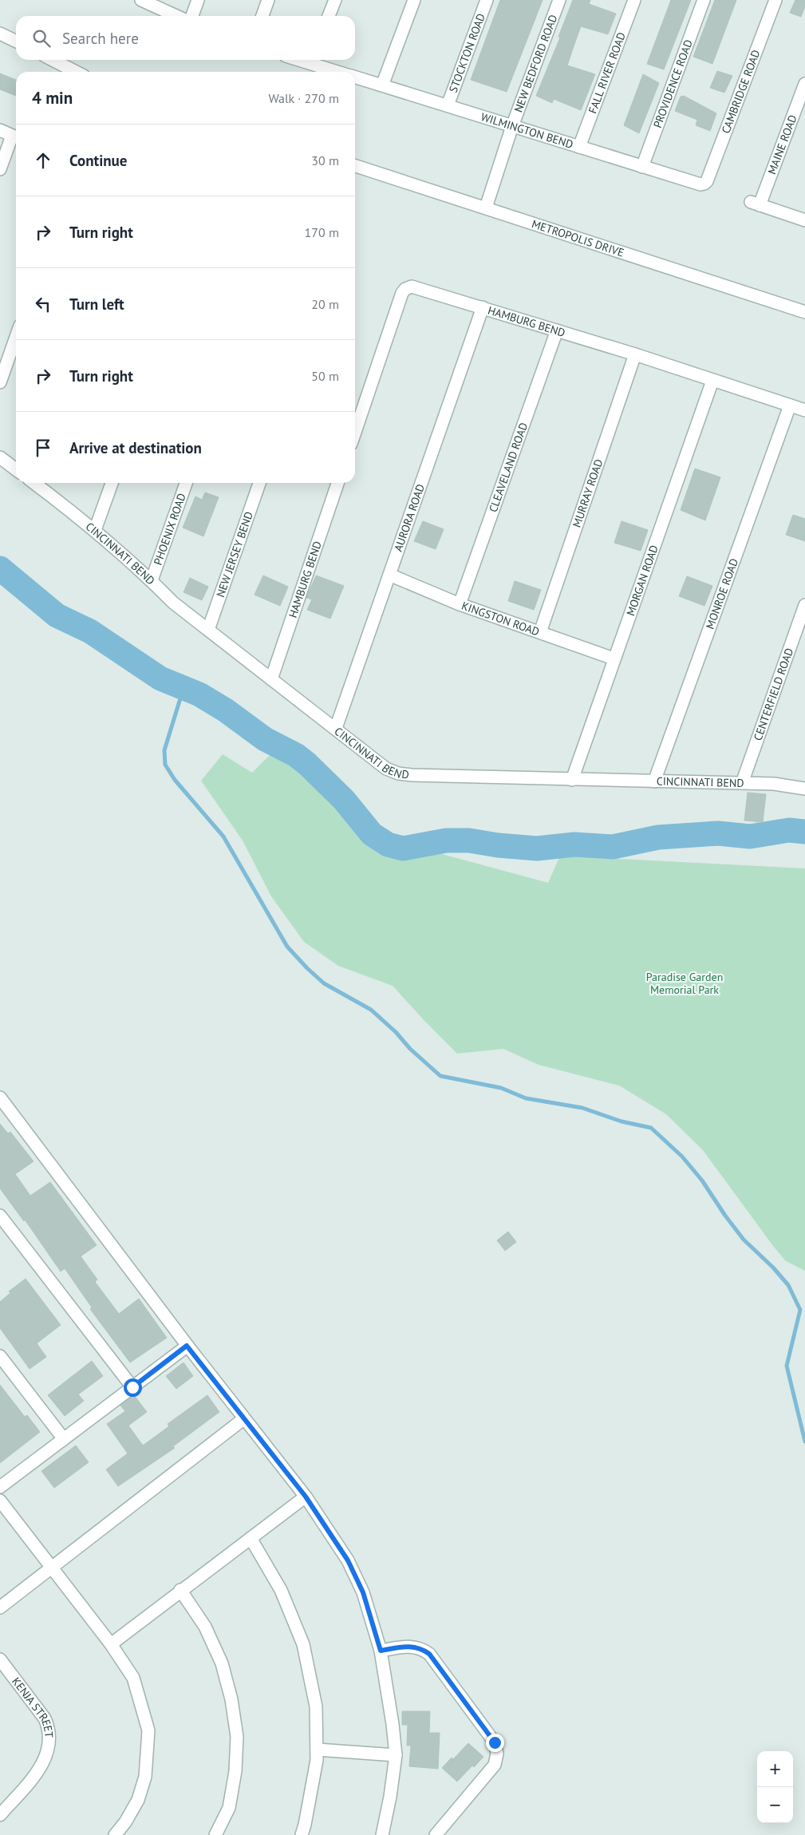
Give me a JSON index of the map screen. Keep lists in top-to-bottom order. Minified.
{"streets":{"street":["STOCKTON ROAD","NEW BEDFORD ROAD","FALL RIVER ROAD","PROVIDENCE ROAD","CAMBRIDGE ROAD","WILMINGTON BEND","MAINE ROAD","METROPOLIS DRIVE","HAMBURG BEND","CLEAVELAND ROAD","MURRAY ROAD","AURORA ROAD","PHOENIX ROAD","CINCINNATI BEND","NEW JERSEY BEND","MORGAN ROAD","MONROE ROAD","KINGSTON ROAD","CENTERFIELD ROAD","KENJA STREET"]},"crossings":[["STOCKTON ROAD","WILMINGTON BEND"],["NEW BEDFORD ROAD","WILMINGTON BEND"],["NEW BEDFORD ROAD","METROPOLIS DRIVE"],["FALL RIVER ROAD","WILMINGTON BEND"],["PROVIDENCE ROAD","WILMINGTON BEND"],["CAMBRIDGE ROAD","WILMINGTON BEND"],["HAMBURG BEND","CLEAVELAND ROAD"],["HAMBURG BEND","MURRAY ROAD"],["HAMBURG BEND","AURORA ROAD"],["HAMBURG BEND","CINCINNATI BEND"],["HAMBURG BEND","MORGAN ROAD"],["HAMBURG BEND","MONROE ROAD"],["CLEAVELAND ROAD","KINGSTON ROAD"],["MURRAY ROAD","KINGSTON ROAD"],["AURORA ROAD","CINCINNATI BEND"],["AURORA ROAD","KINGSTON ROAD"],["PHOENIX ROAD","CINCINNATI BEND"],["CINCINNATI BEND","NEW JERSEY BEND"],["CINCINNATI BEND","MORGAN ROAD"],["CINCINNATI BEND","MONROE ROAD"],["CINCINNATI BEND","CENTERFIELD ROAD"],["MORGAN ROAD","KINGSTON ROAD"]],"parks":["Paradise Garden Memorial Park"],"page":{"search":"Search here","heading":["4 min","Walk · 270 m"],"list":[["Continue","30 m"],["Turn right","170 m"],["Turn left","20 m"],["Turn right","50 m"],"Arrive at destination"],"map_buttons":["+","−"]}}
